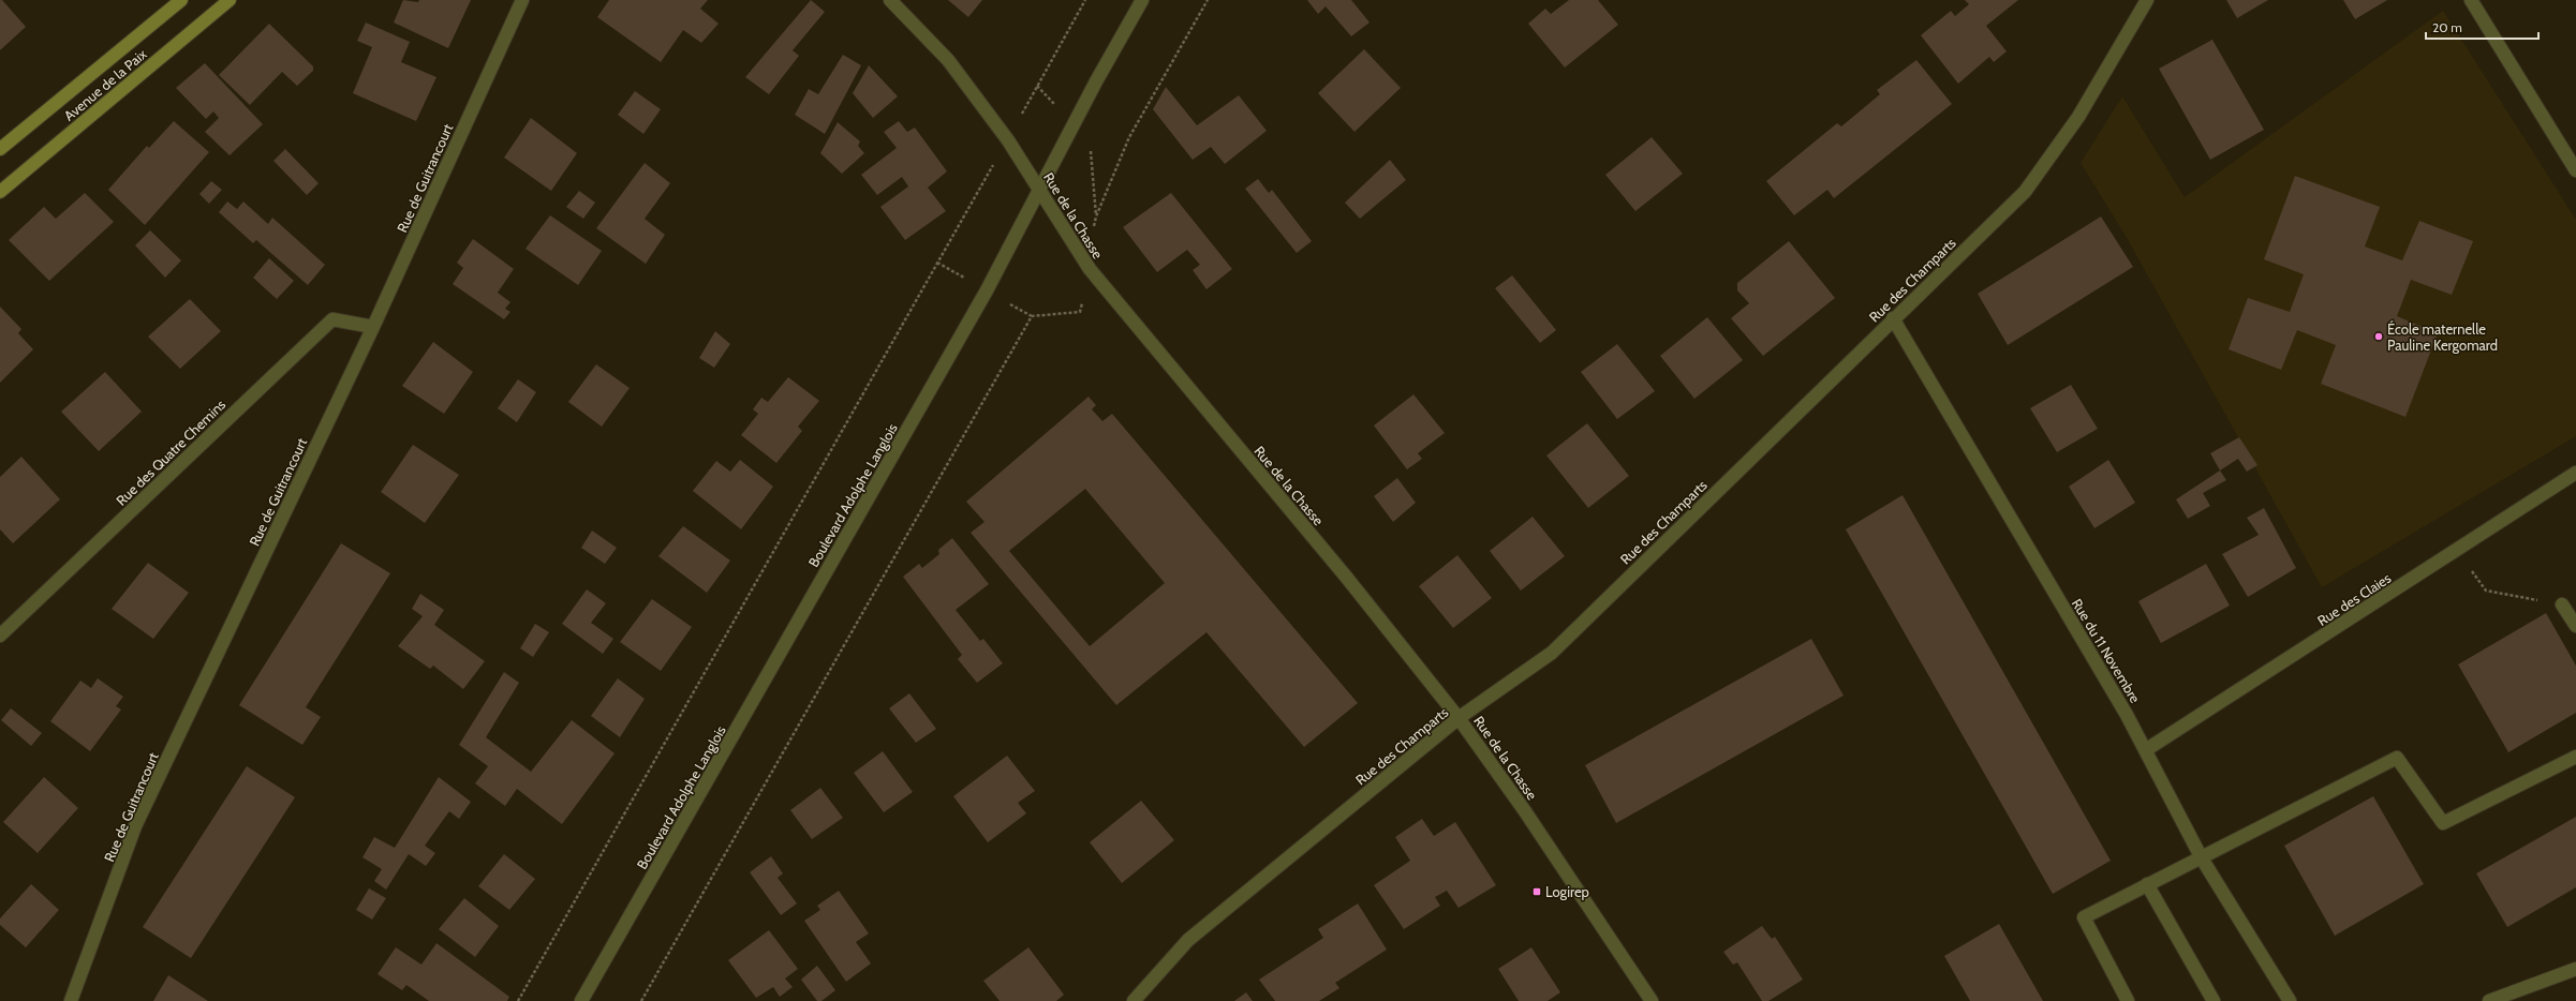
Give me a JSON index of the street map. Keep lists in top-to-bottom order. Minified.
{"streets":{"street":["Avenue de la Paix","Rue de Guitrancourt","Rue de la Chasse","Rue des Champarts","Rue des Quatre Chemins","Boulevard Adolphe Langlois","Rue des Claies","Rue du 11 Novembre"]},"crossings":[["Rue de Guitrancourt","Rue des Quatre Chemins"],["Rue de la Chasse","Rue des Champarts"],["Rue de la Chasse","Boulevard Adolphe Langlois"],["Rue des Champarts","Rue du 11 Novembre"],["Rue des Claies","Rue du 11 Novembre"]],"places":{"other":["École maternelle Pauline Kergomard"],"transit":["Logirep"]},"scale_bar":"20 m"}
